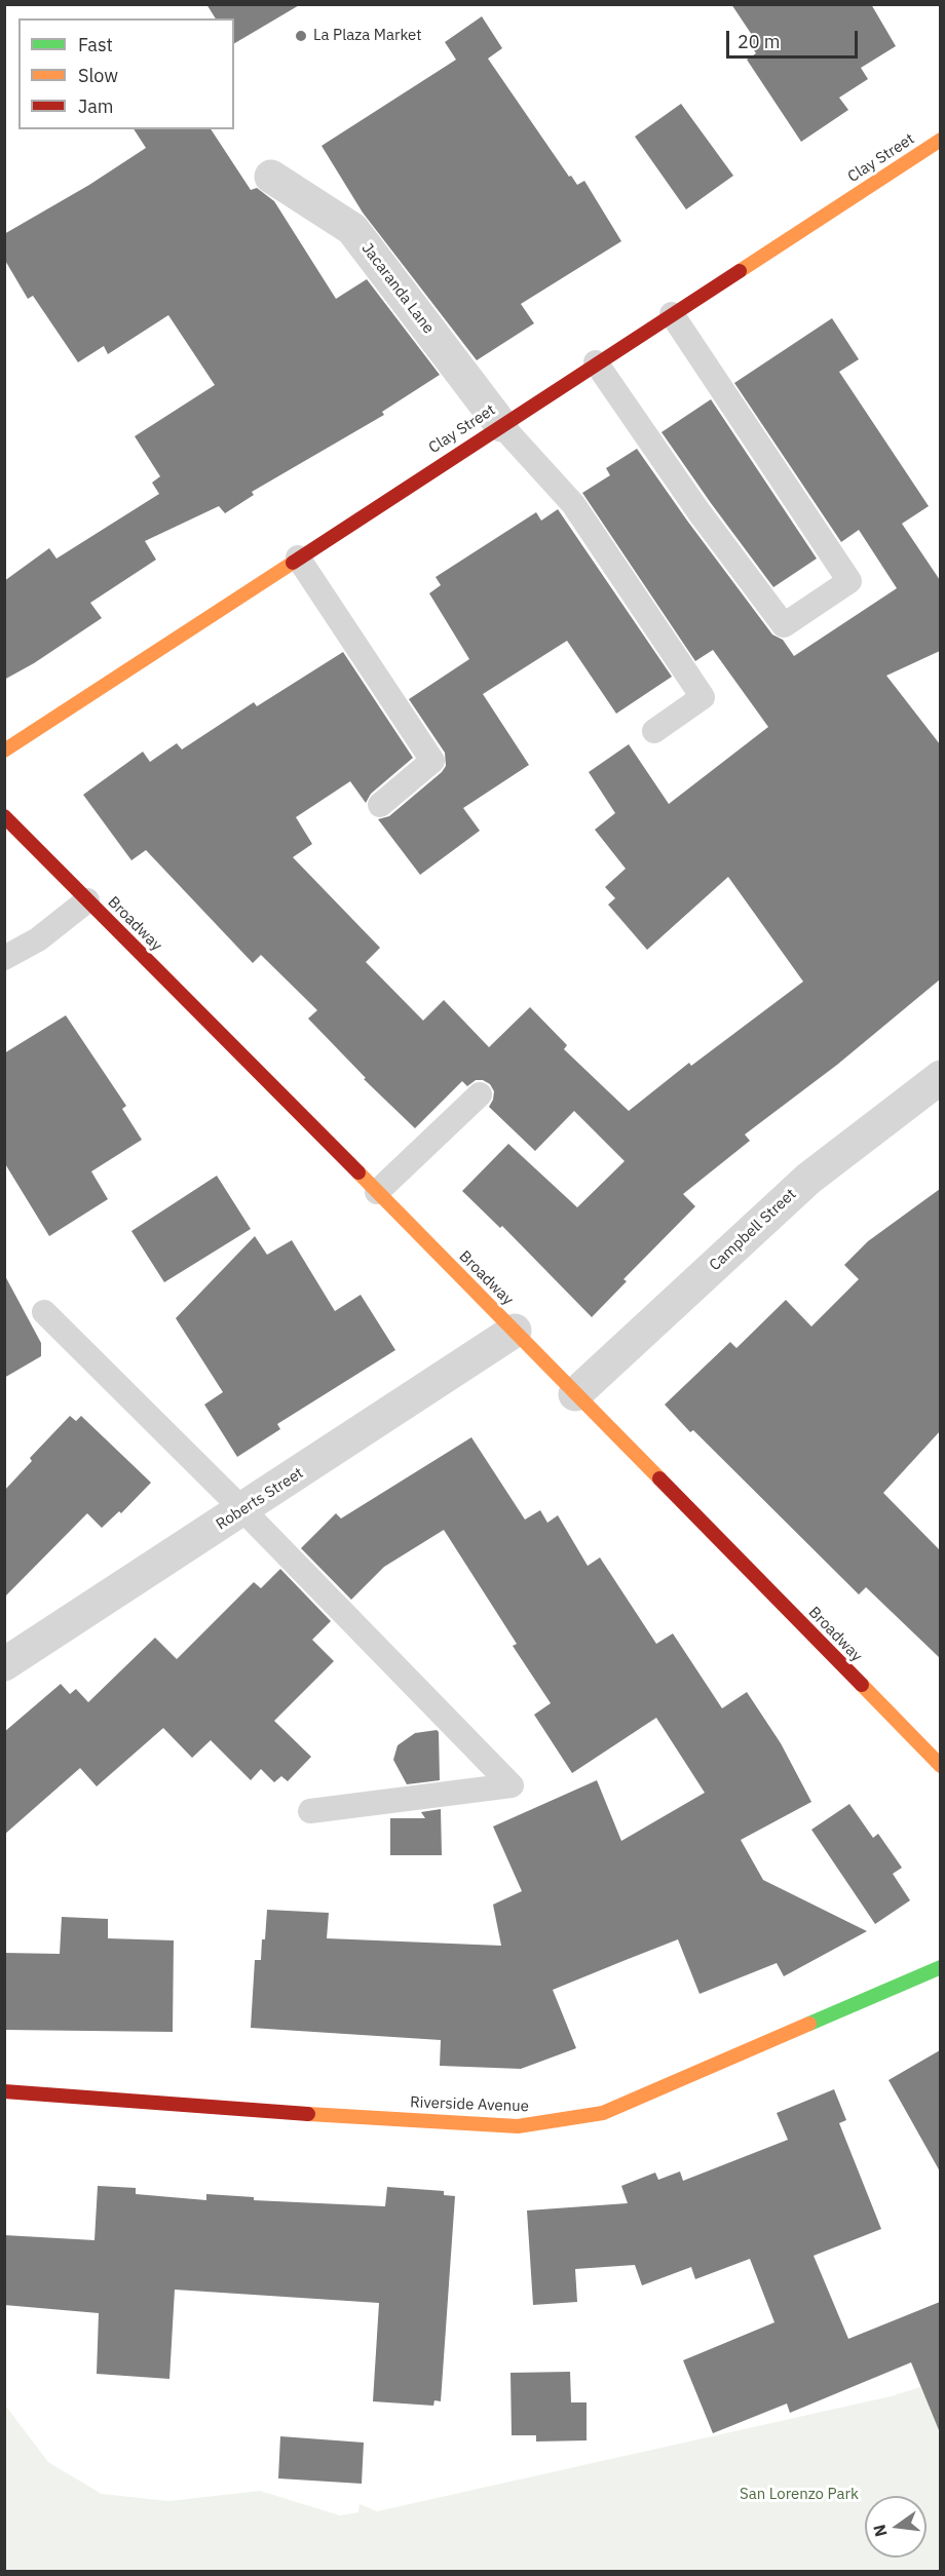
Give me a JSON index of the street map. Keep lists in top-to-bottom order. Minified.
{"streets":{"street":["Clay Street","Jacaranda Lane","Broadway","Campbell Street","Roberts Street","Riverside Avenue"]},"crossings":[["Clay Street","Jacaranda Lane"],["Broadway","Campbell Street"],["Broadway","Roberts Street"]],"parks":["San Lorenzo Park"],"places":["La Plaza Market"],"legend":["Fast","Slow","Jam"],"scale_bar":"20 m","north":"left"}
